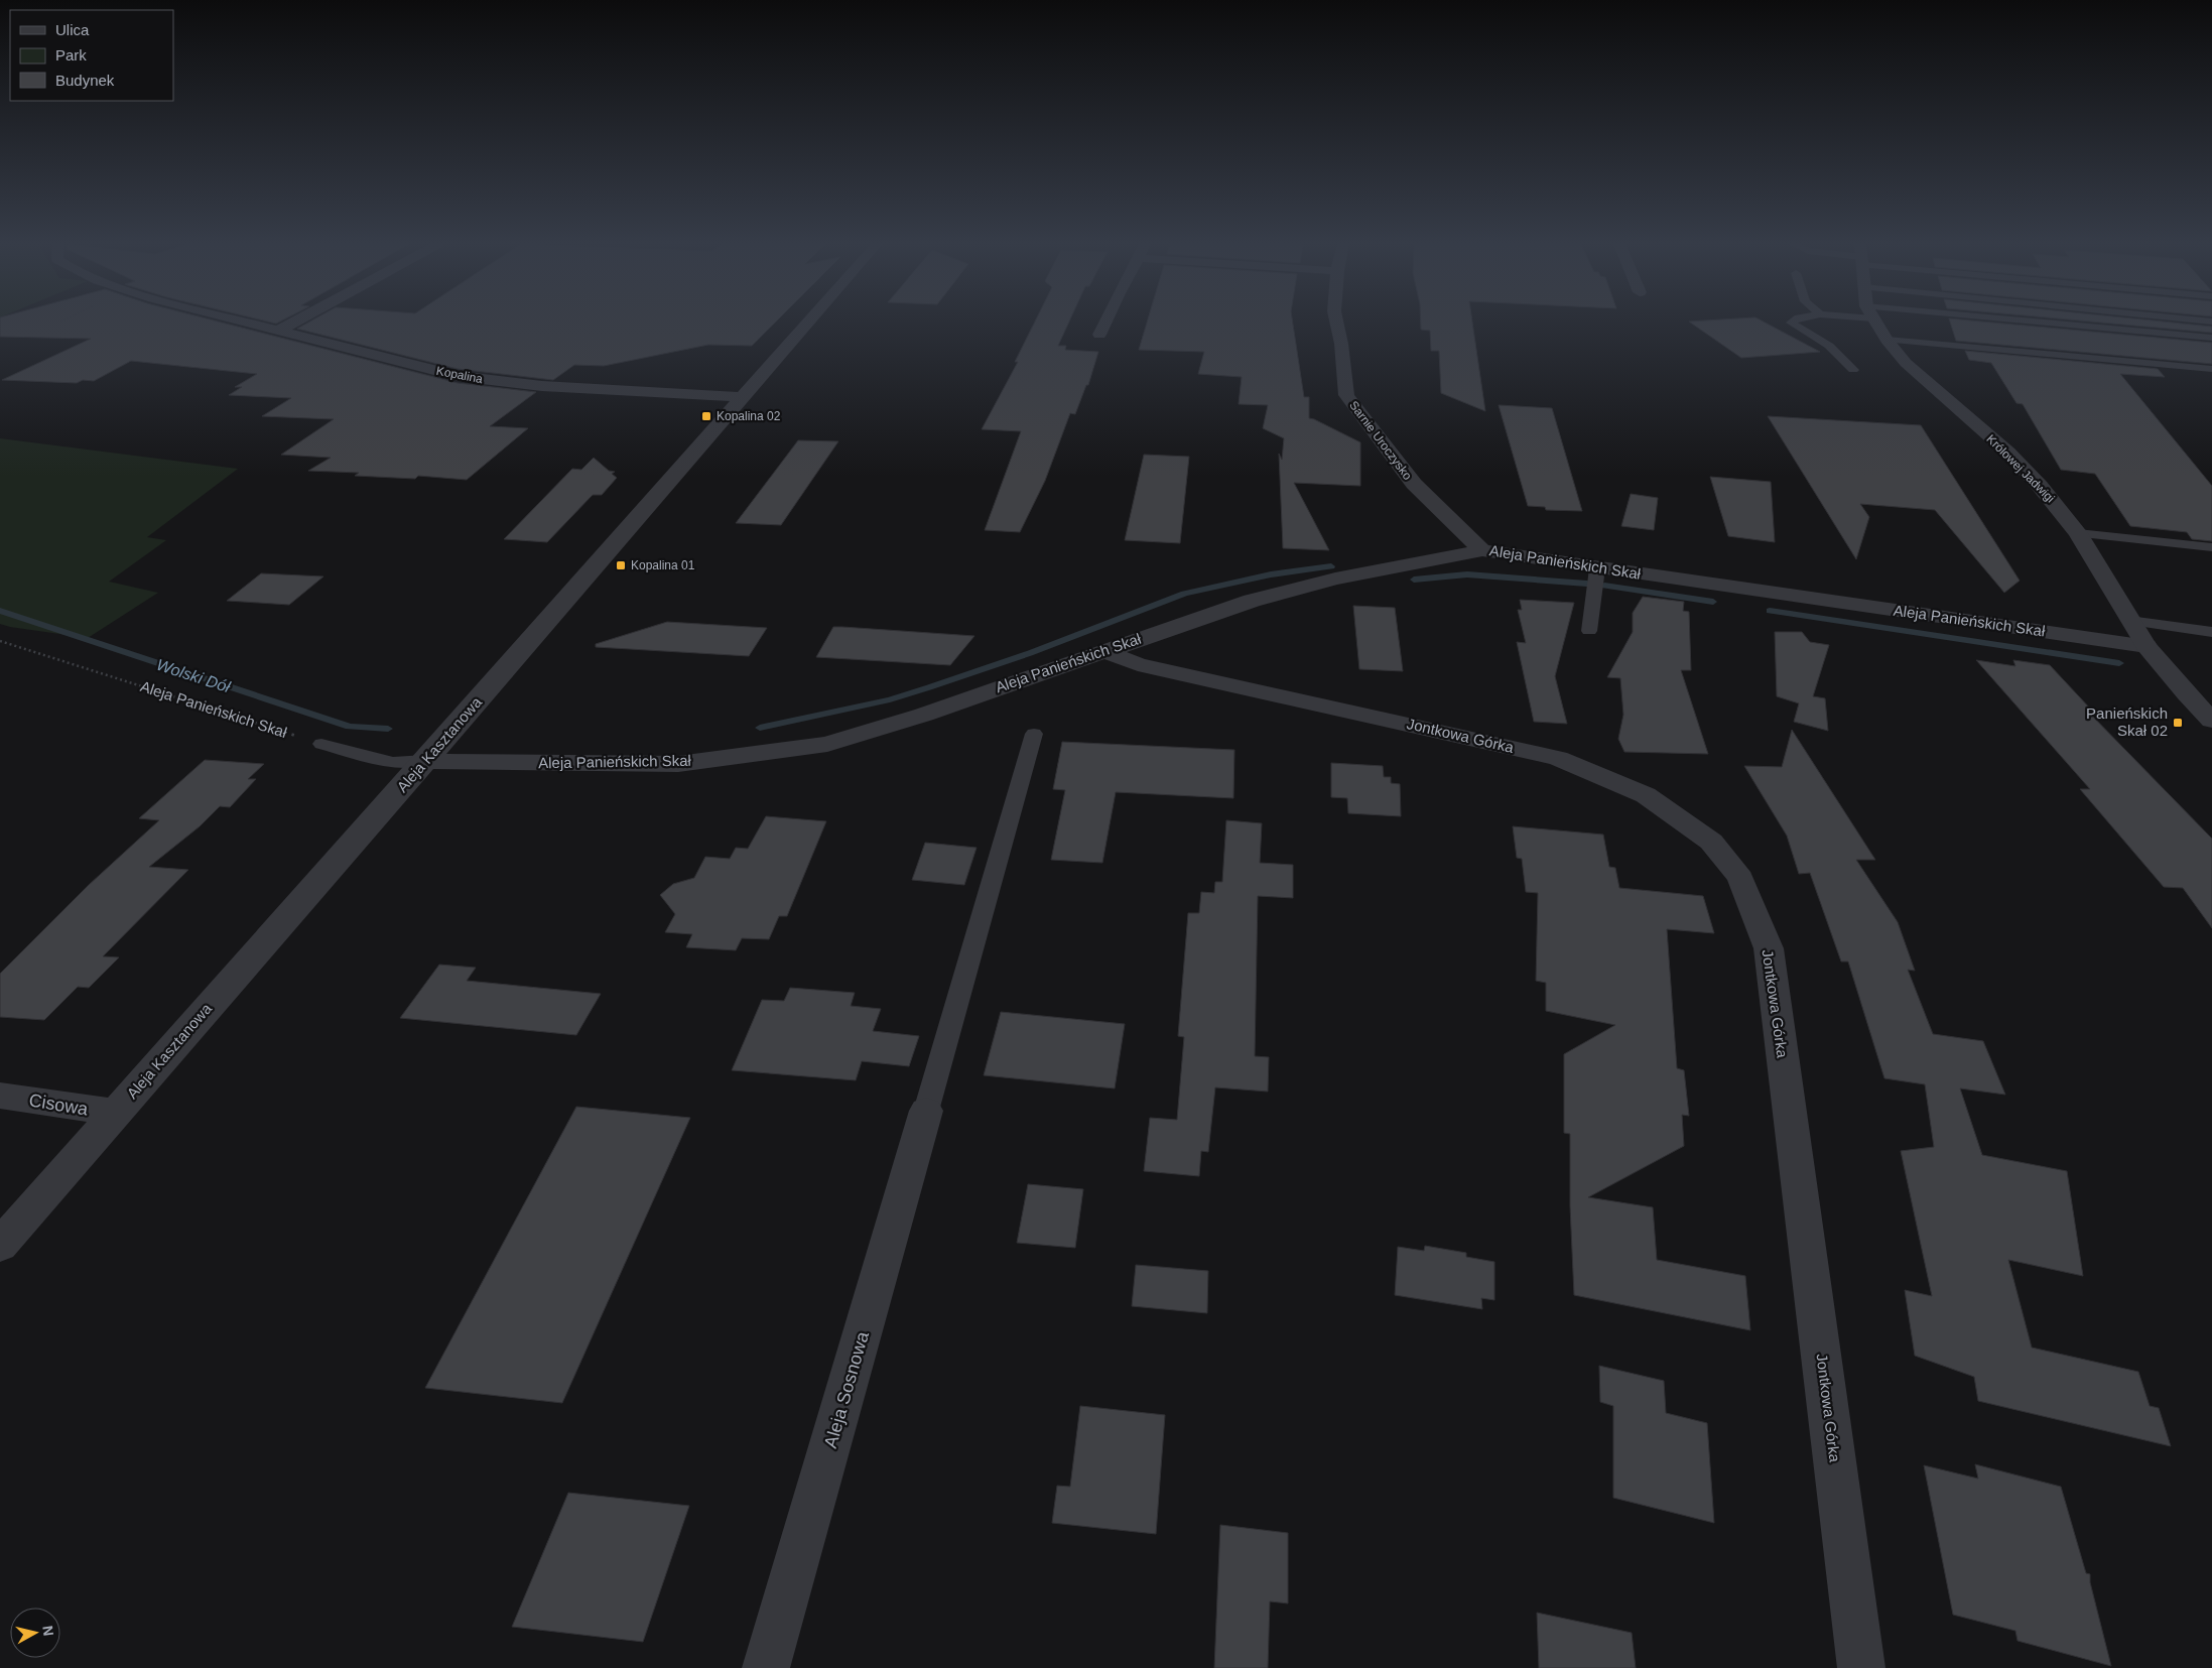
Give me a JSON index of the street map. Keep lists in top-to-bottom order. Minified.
{"streets":{"street":["Kopalina","Sarnie Uroczysko","Królowej Jadwigi","Aleja Panieńskich Skał","Jontkowa Górka","Aleja Kasztanowa","Cisowa","Aleja Sosnowa"]},"crossings":[["Kopalina","Aleja Kasztanowa"],["Sarnie Uroczysko","Aleja Panieńskich Skał"],["Królowej Jadwigi","Aleja Panieńskich Skał"],["Aleja Panieńskich Skał","Jontkowa Górka"],["Aleja Panieńskich Skał","Aleja Kasztanowa"],["Aleja Kasztanowa","Cisowa"]],"water":["Wolski Dół"],"places":{"transit":["Kopalina 02","Kopalina 01","Panieńskich Skał 02"]},"legend":["Ulica","Park","Budynek"],"north":"right"}
